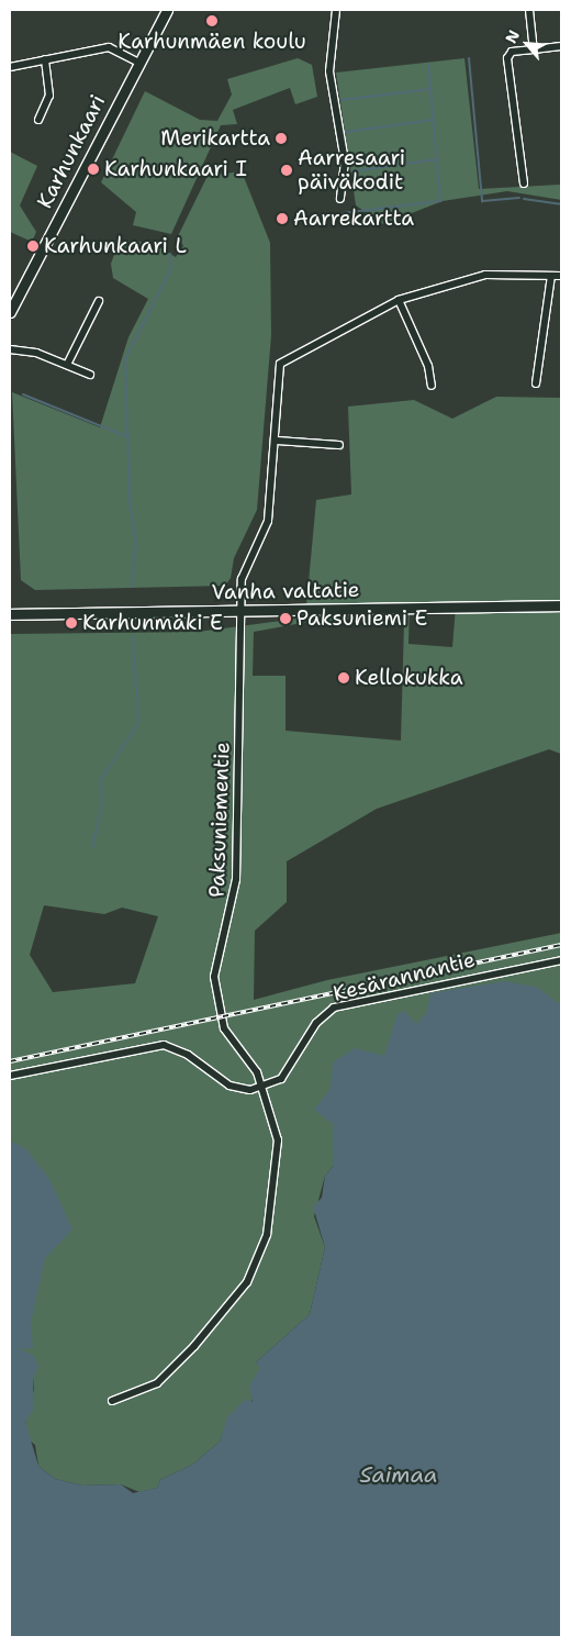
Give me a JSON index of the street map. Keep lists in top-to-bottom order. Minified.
{"streets":{"main road":["Karhunkaari","Vanha valtatie"],"street":["Paksuniementie","Kesärannantie"]},"crossings":[["Vanha valtatie","Paksuniementie"],["Paksuniementie","Kesärannantie"]],"water":["Saimaa"],"places":["Karhunmäen koulu","Merikartta","Karhunkaari I","Aarresaari päiväkodit","Aarrekartta","Karhunkaari L","Paksuniemi E","Karhunmäki E","Kellokukka"],"north":"top left"}
